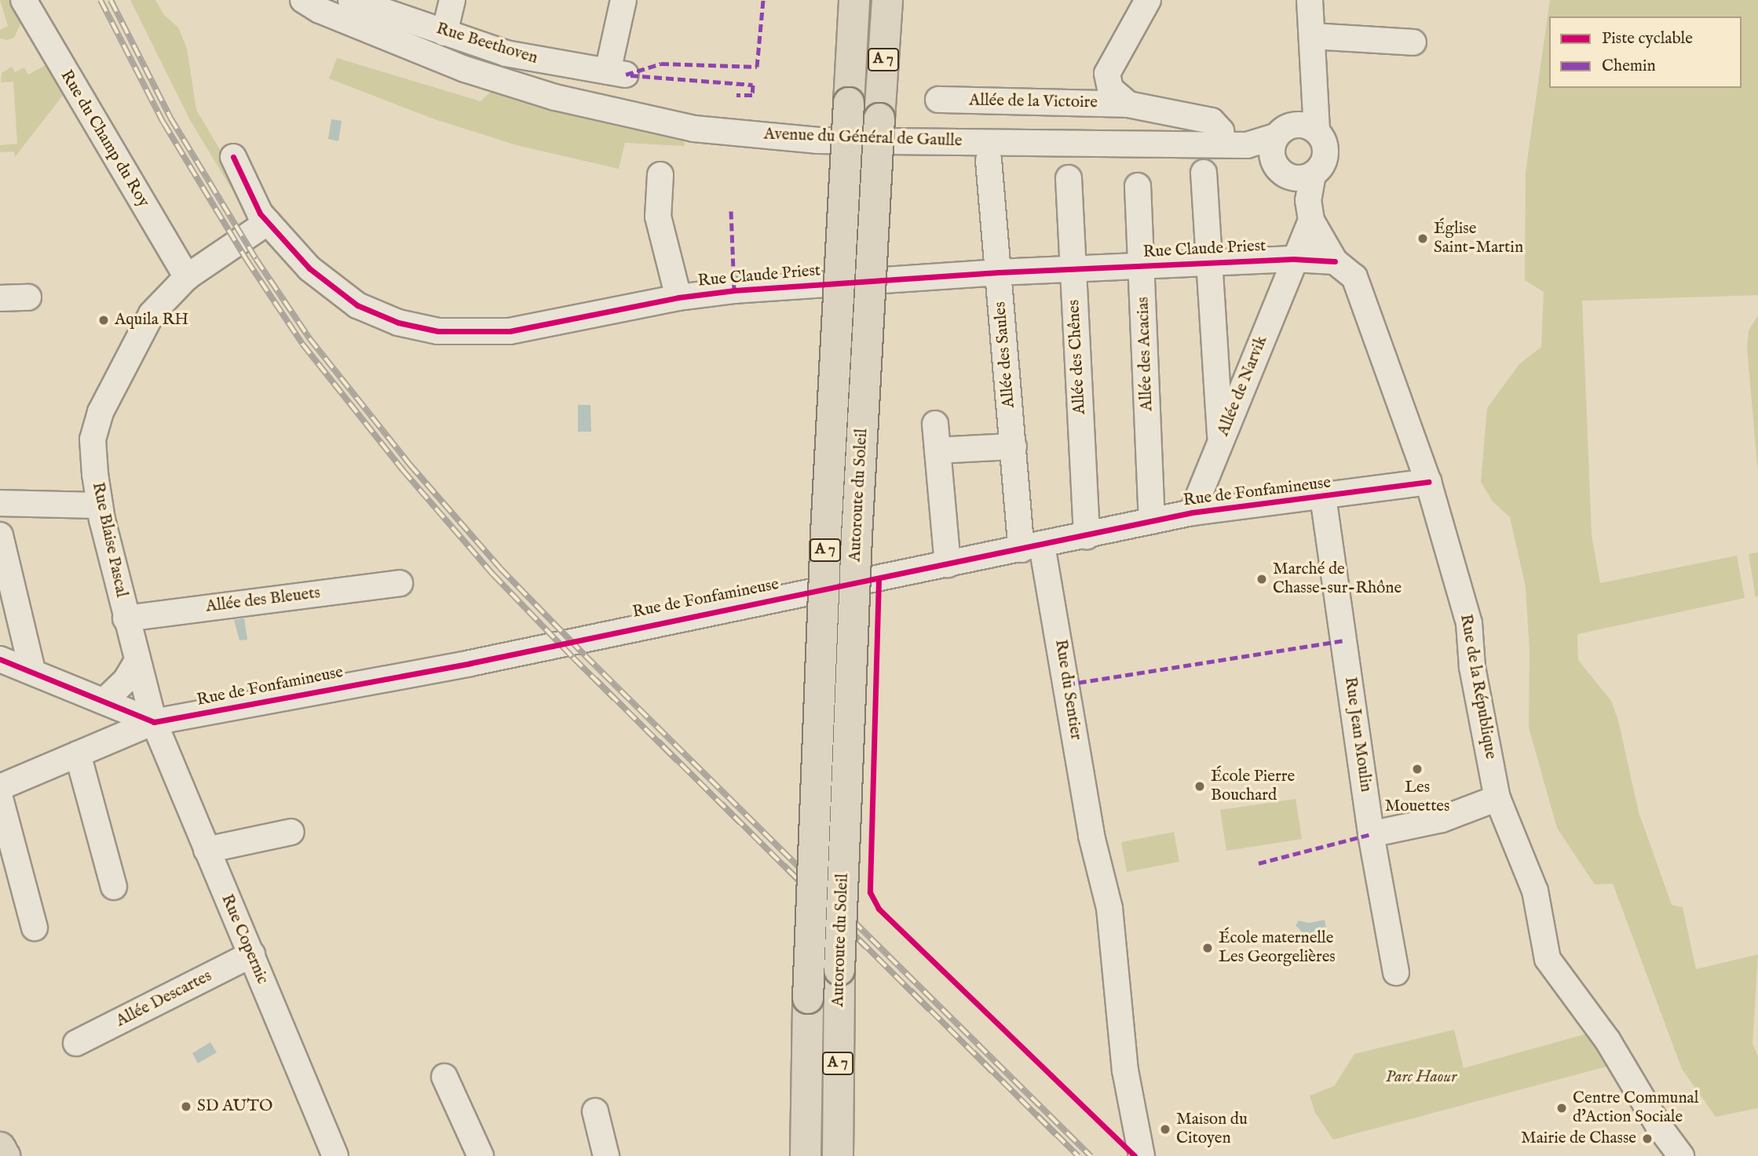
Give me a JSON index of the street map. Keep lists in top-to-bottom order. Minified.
{"streets":{"main road":["A 7","Autoroute du Soleil"],"street":["Rue Beethoven","Allée de la Victoire","Avenue du Général de Gaulle","Rue du Champ du Roy","Rue Claude Priest","Allée des Acacias","Allée des Saules","Allée des Chênes","Allée de Narvik","Rue de Fonfamineuse","Rue Blaise Pascal","Allée des Bleuets","Rue de la République","Rue du Sentier","Rue Jean Moulin","Rue Copernic","Allée Descartes"]},"crossings":[["Allée de la Victoire","Avenue du Général de Gaulle"],["Rue du Champ du Roy","Rue Blaise Pascal"],["Rue Claude Priest","Allée des Acacias"],["Rue Claude Priest","Allée des Saules"],["Rue Claude Priest","Allée des Chênes"],["Rue Claude Priest","Allée de Narvik"],["Rue Claude Priest","Rue Blaise Pascal"],["Rue Claude Priest","Rue de la République"],["Allée des Acacias","Rue de Fonfamineuse"],["Allée des Saules","Rue de Fonfamineuse"],["Allée des Saules","Rue du Sentier"],["Allée des Chênes","Rue de Fonfamineuse"],["Allée de Narvik","Rue de Fonfamineuse"],["Allée de Narvik","Rue de la République"],["Rue de Fonfamineuse","Rue Blaise Pascal"],["Rue de Fonfamineuse","Rue de la République"],["Rue de Fonfamineuse","Rue du Sentier"],["Rue de Fonfamineuse","Rue Jean Moulin"],["Rue de Fonfamineuse","Rue Copernic"],["Rue Blaise Pascal","Allée des Bleuets"],["Rue Blaise Pascal","Rue Copernic"],["Rue Copernic","Allée Descartes"]],"parks":["Parc Haour"],"places":["Église Saint-Martin","Aquila RH","Marché de Chasse-sur-Rhône","Les Mouettes","École Pierre Bouchard","École maternelle Les Georgelières","SD AUTO","Centre Communal d'Action Sociale","Maison du Citoyen","Mairie de Chasse"],"legend":["Piste cyclable","Chemin"]}
